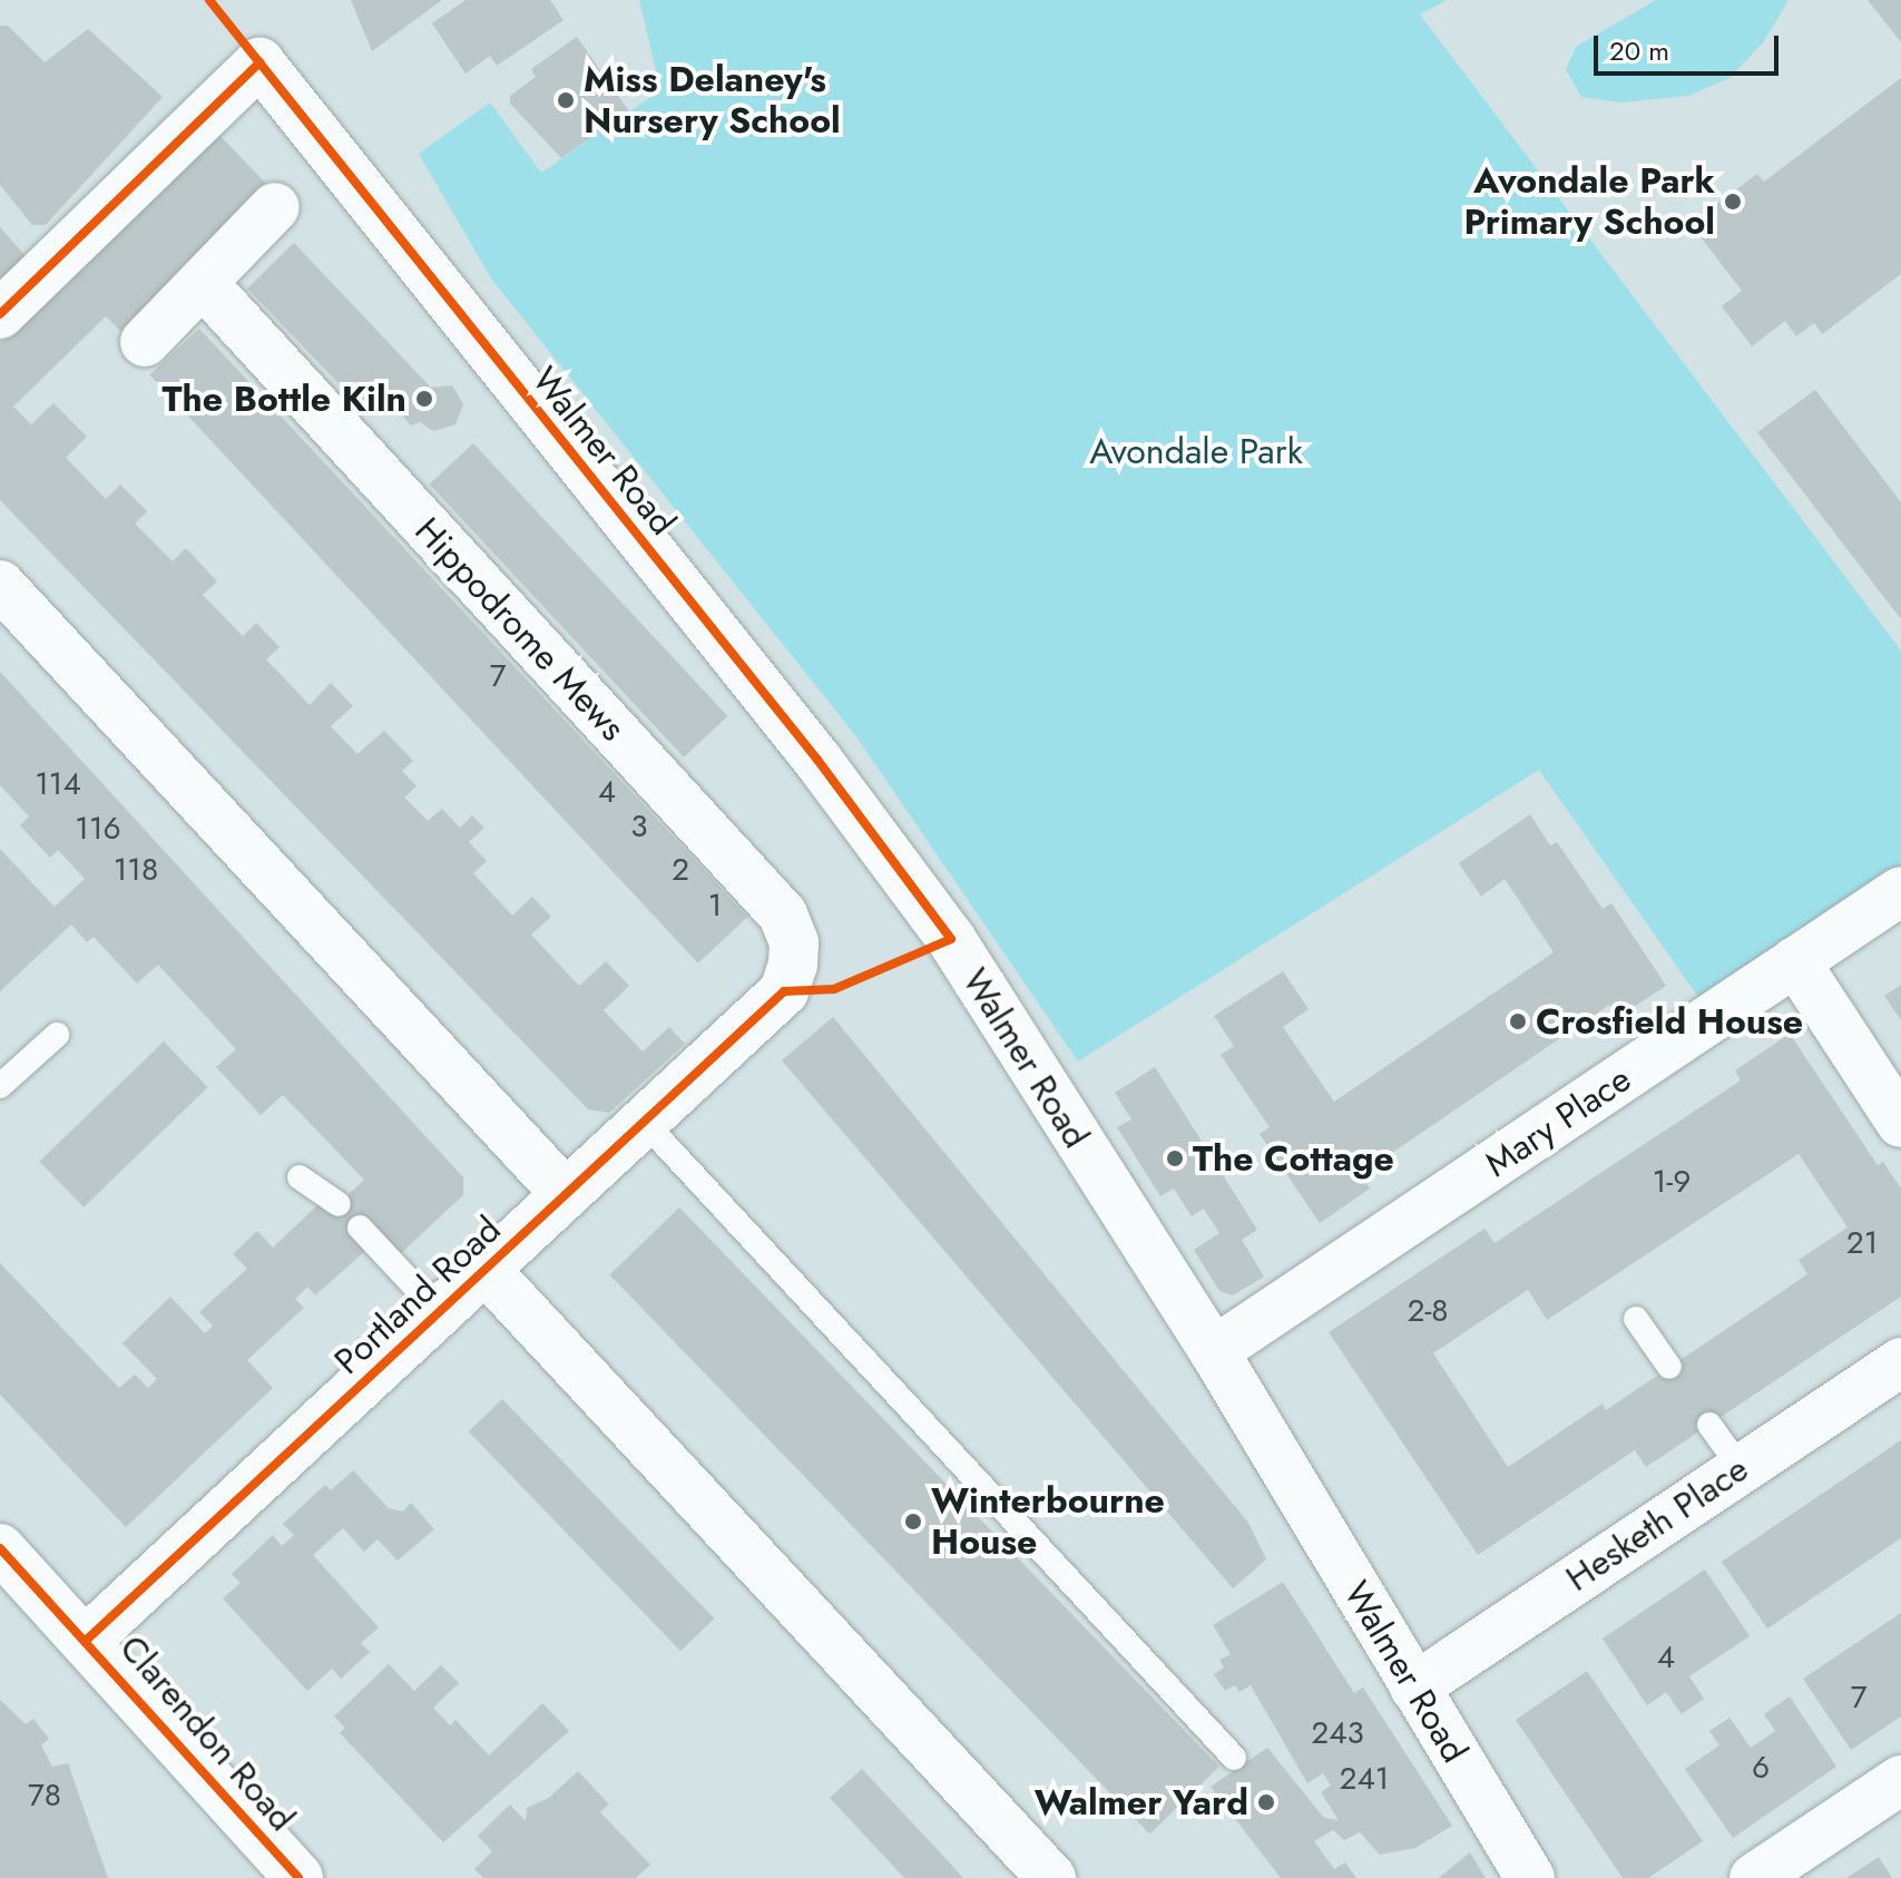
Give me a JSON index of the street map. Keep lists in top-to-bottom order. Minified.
{"streets":{"street":["Walmer Road","Hippodrome Mews","Mary Place","Portland Road","Hesketh Place","Clarendon Road"]},"crossings":[["Walmer Road","Mary Place"],["Walmer Road","Hesketh Place"],["Hippodrome Mews","Portland Road"],["Portland Road","Clarendon Road"]],"parks":["Avondale Park"],"places":["Miss Delaney's Nursery School","Avondale Park Primary School","The Bottle Kiln","Crosfield House","The Cottage","Winterbourne House","Walmer Yard"],"house_numbers":["7","114","4","3","116","118","2","1","1-9","21","2-8","4","7","243","6","241","78"],"scale_bar":"20 m"}
